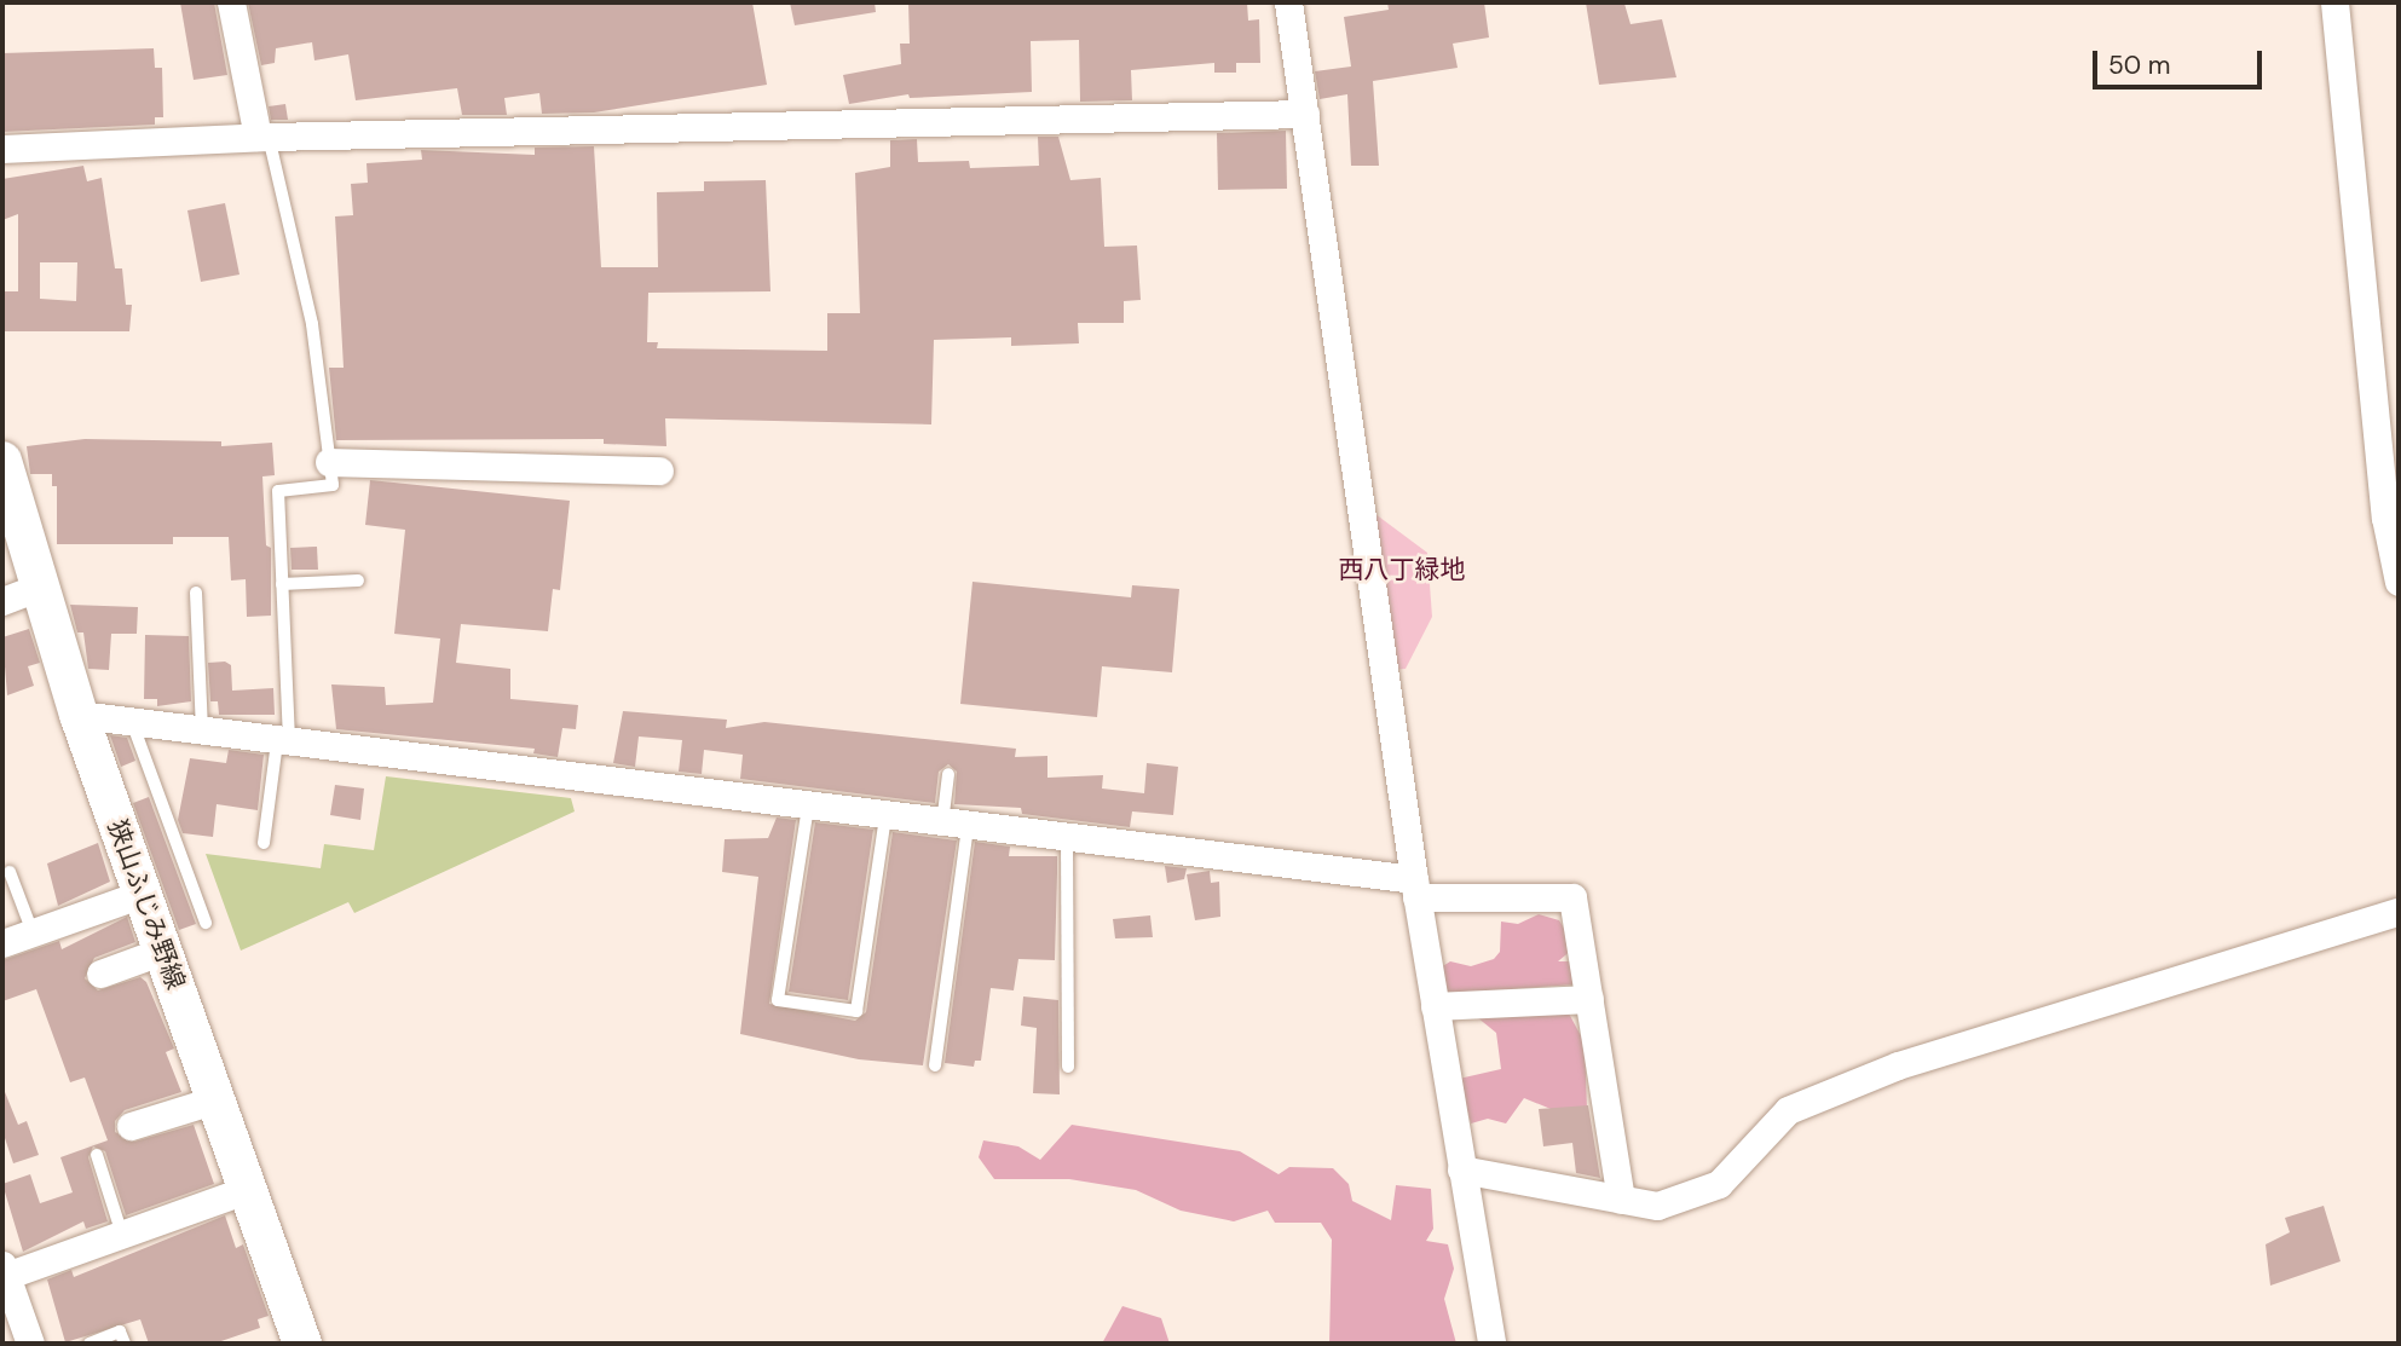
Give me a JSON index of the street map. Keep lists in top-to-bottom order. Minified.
{"streets":{"main road":["狭山ふじみ野線"]},"parks":["西八丁緑地"],"scale_bar":"50 m"}
